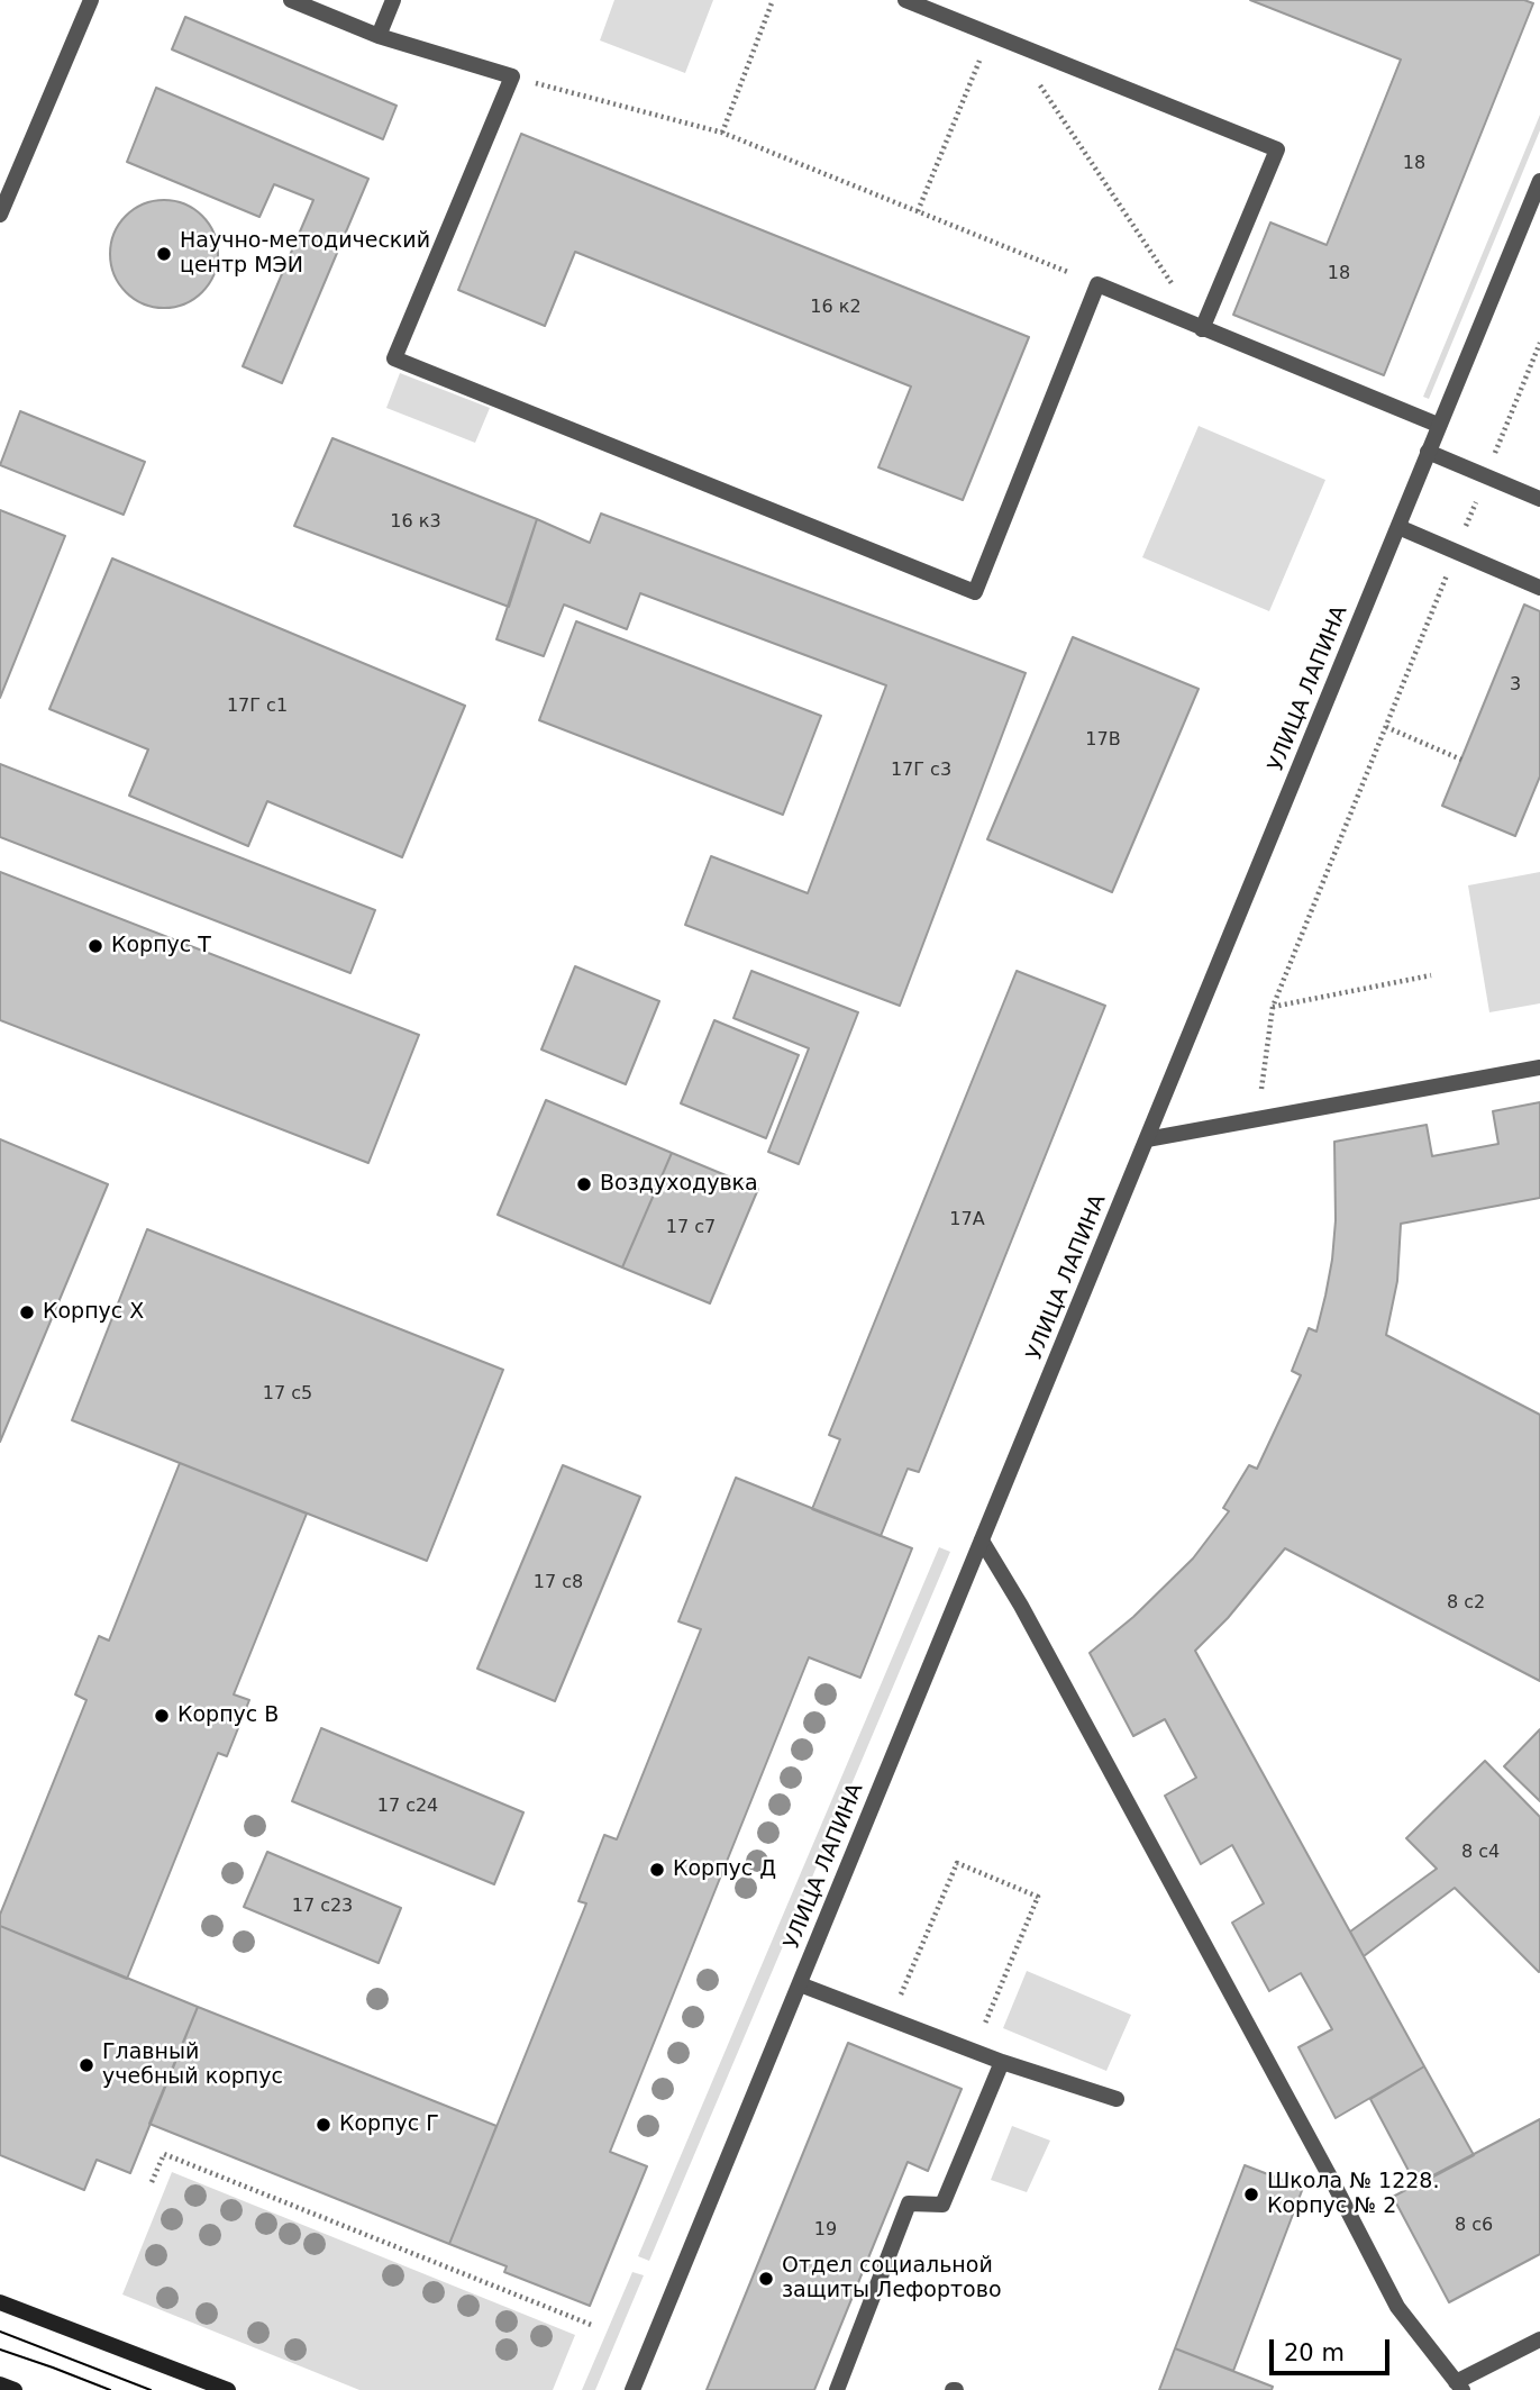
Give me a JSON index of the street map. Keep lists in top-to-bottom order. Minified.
{"streets":{"street":["УЛИЦА ЛАПИНА"]},"places":["Научно-методический центр МЭИ","Корпус Т","Воздуходувка","Корпус Х","Корпус В","Корпус Д","Главный учебный корпус","Корпус Г","Школа № 1228. Корпус № 2","Отдел социальной защиты Лефортово"],"house_numbers":["18","18","16 к2","16 к3","3","17Г с1","17В","17Г с3","17А","17 с7","17 с5","17 с8","8 с2","17 с24","8 с4","17 с23","8 с6","19"],"scale_bar":"20 m"}
